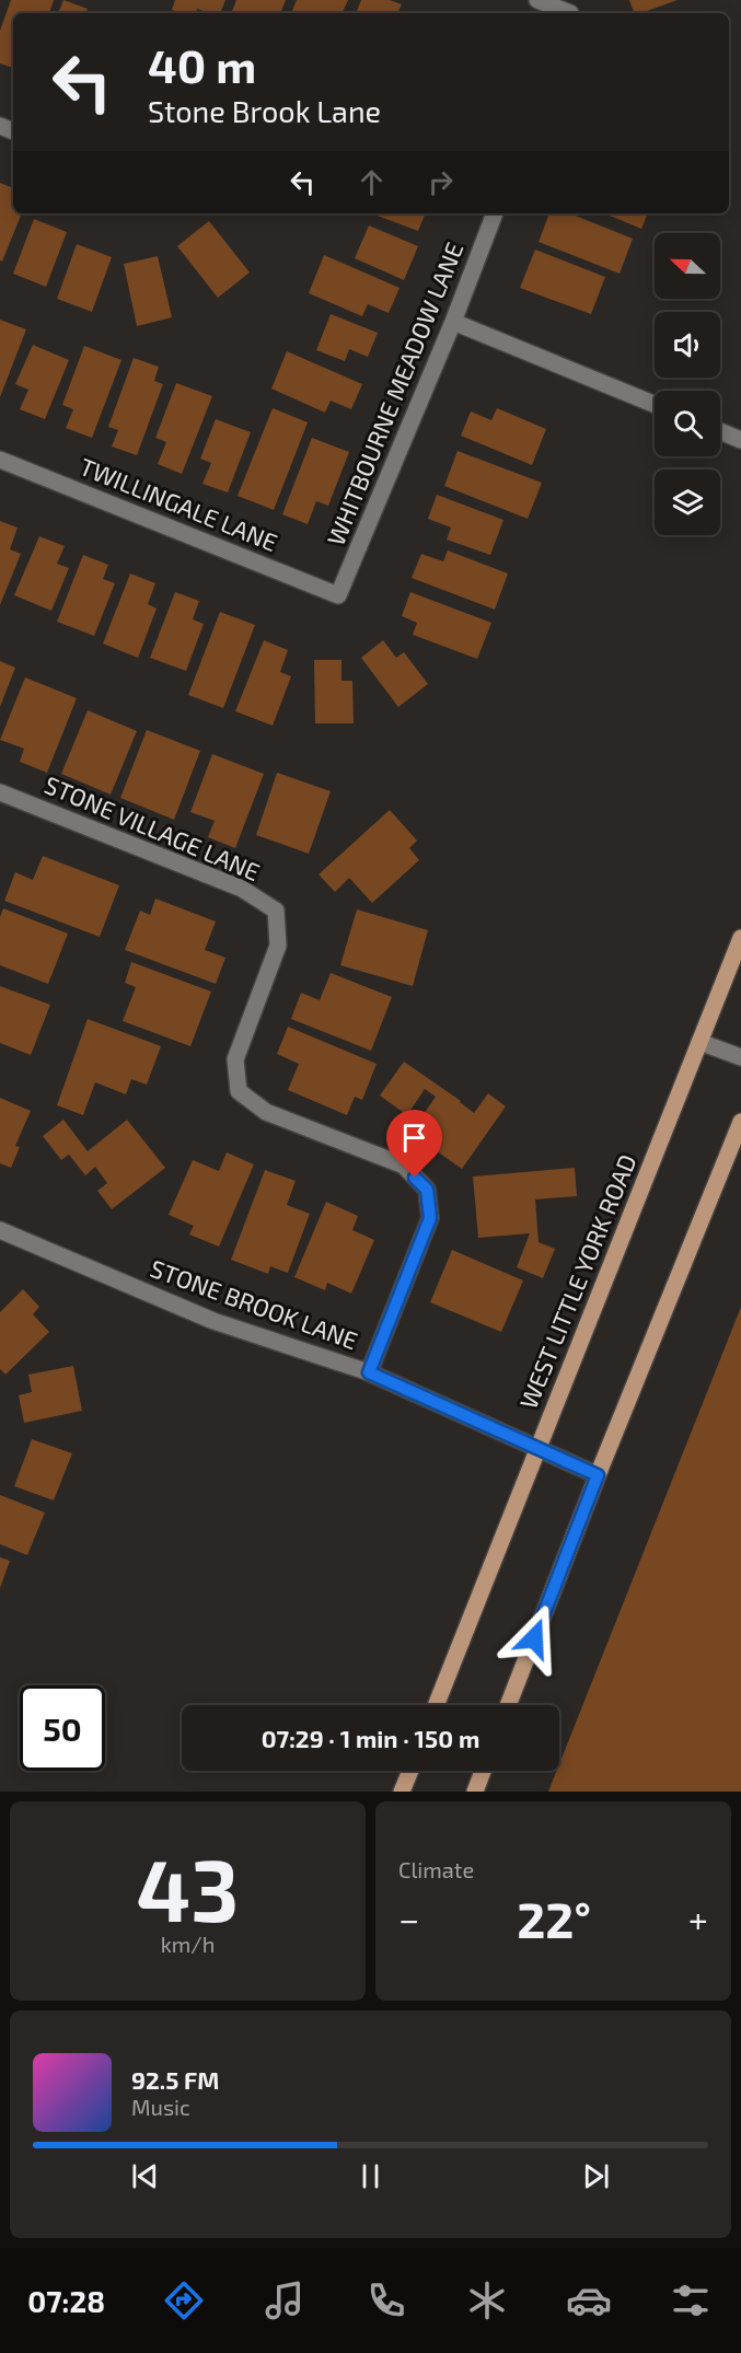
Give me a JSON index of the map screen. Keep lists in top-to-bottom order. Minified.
{"streets":{"main road":["WEST LITTLE YORK ROAD"],"street":["WHITBOURNE MEADOW LANE","TWILLINGALE LANE","STONE VILLAGE LANE","STONE BROOK LANE"]},"crossings":[["WHITBOURNE MEADOW LANE","TWILLINGALE LANE"],["STONE VILLAGE LANE","STONE BROOK LANE"],["WEST LITTLE YORK ROAD","STONE BROOK LANE"]],"north":"left","page":{"turn":["40 m","Stone Brook Lane"],"limit":"50","trip":"07:29 · 1 min · 150 m","tile":[["43","km/h"],"Climate"],"heat":["−","22°","+"],"song":["92.5 FM","Music"],"tabs":"07:28"}}
